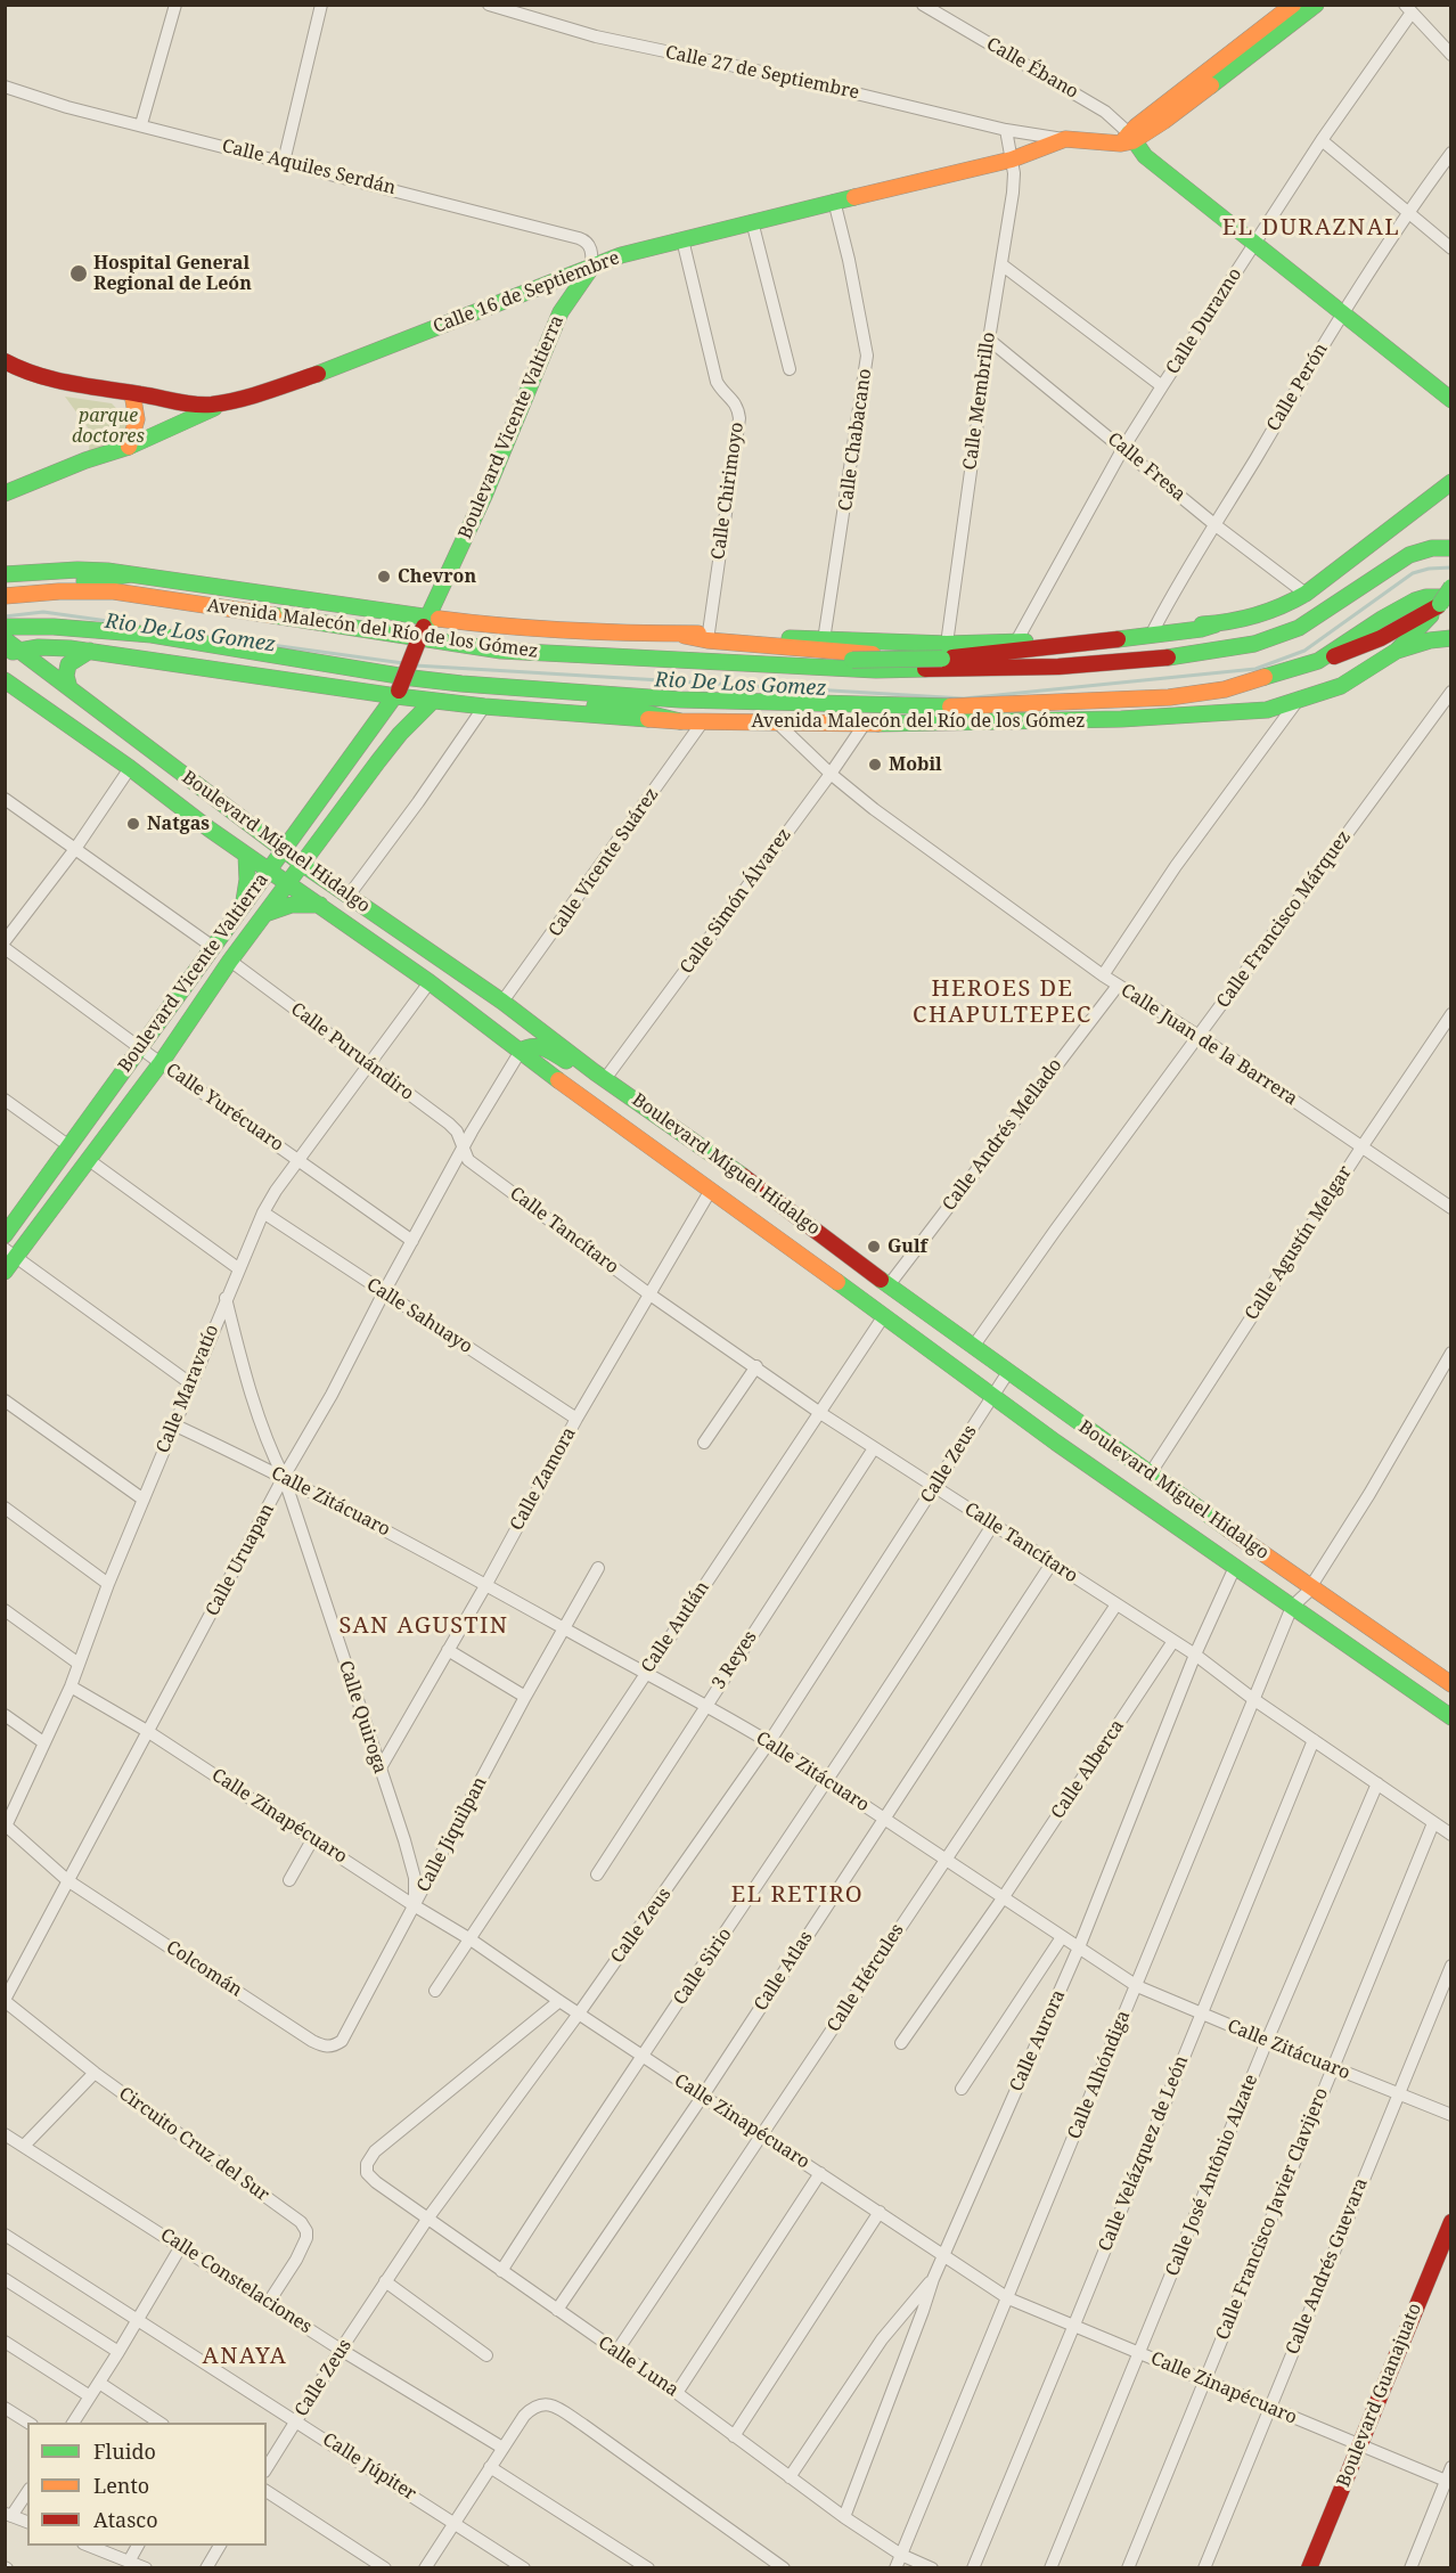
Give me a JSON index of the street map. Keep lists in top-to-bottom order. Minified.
{"streets":{"main road":["Calle 16 de Septiembre","Boulevard Vicente Valtierra","Avenida Malecón del Río de los Gómez","Boulevard Miguel Hidalgo","Boulevard Guanajuato"],"street":["Calle Ébano","Calle 27 de Septiembre","Calle Aquiles Serdán","Calle Durazno","Calle Perón","Calle Membrillo","Calle Chabacano","Calle Fresa","Calle Chirimoyo","Calle Vicente Suárez","Calle Simón Álvarez","Calle Francisco Márquez","Calle Juan de la Barrera","Calle Puruándiro","Calle Yurécuaro","Calle Andrés Mellado","Calle Tancítaro","Calle Agustín Melgar","Calle Sahuayo","Calle Maravatío","Calle Zeus","Calle Zamora","Calle Zitácuaro","Calle Uruapan","Calle Autlán","3 Reyes","Calle Quiroga","Calle Alberca","Calle Zinapécuaro","Calle Jiquilpan","Calle Sirio","Colcomán","Calle Atlas","Calle Hércules","Calle Aurora","Calle Alhóndiga","Circuito Cruz del Sur","Calle Velázquez de León","Calle José Antônio Alzate","Calle Francisco Javier Clavijero","Calle Andrés Guevara","Calle Constelaciones","Calle Luna","Calle Júpiter"]},"crossings":[["Calle Ébano","Calle 16 de Septiembre"],["Calle 27 de Septiembre","Calle 16 de Septiembre"],["Calle Aquiles Serdán","Calle 16 de Septiembre"],["Calle Aquiles Serdán","Boulevard Vicente Valtierra"],["Calle 16 de Septiembre","Calle Membrillo"],["Calle 16 de Septiembre","Boulevard Vicente Valtierra"],["Calle 16 de Septiembre","Calle Chabacano"],["Calle 16 de Septiembre","Calle Chirimoyo"],["Calle Durazno","Calle Fresa"],["Calle Durazno","Avenida Malecón del Río de los Gómez"],["Calle Perón","Calle Fresa"],["Calle Perón","Avenida Malecón del Río de los Gómez"],["Calle Membrillo","Calle Fresa"],["Calle Membrillo","Avenida Malecón del Río de los Gómez"],["Boulevard Vicente Valtierra","Avenida Malecón del Río de los Gómez"],["Boulevard Vicente Valtierra","Boulevard Miguel Hidalgo"],["Boulevard Vicente Valtierra","Calle Puruándiro"],["Boulevard Vicente Valtierra","Calle Yurécuaro"],["Calle Chabacano","Avenida Malecón del Río de los Gómez"],["Calle Fresa","Avenida Malecón del Río de los Gómez"],["Calle Chirimoyo","Avenida Malecón del Río de los Gómez"],["Avenida Malecón del Río de los Gómez","Boulevard Miguel Hidalgo"],["Avenida Malecón del Río de los Gómez","Calle Vicente Suárez"],["Avenida Malecón del Río de los Gómez","Calle Simón Álvarez"],["Avenida Malecón del Río de los Gómez","Calle Juan de la Barrera"],["Boulevard Miguel Hidalgo","Calle Vicente Suárez"],["Boulevard Miguel Hidalgo","Calle Simón Álvarez"],["Boulevard Miguel Hidalgo","Calle Francisco Márquez"],["Boulevard Miguel Hidalgo","Calle Andrés Mellado"],["Boulevard Miguel Hidalgo","Calle Agustín Melgar"],["Boulevard Miguel Hidalgo","Calle Maravatío"],["Boulevard Miguel Hidalgo","Calle Zeus"],["Boulevard Miguel Hidalgo","Calle Zamora"],["Boulevard Miguel Hidalgo","Calle Uruapan"],["Boulevard Miguel Hidalgo","Calle Autlán"],["Boulevard Miguel Hidalgo","Calle Aurora"],["Boulevard Miguel Hidalgo","Calle Alhóndiga"],["Calle Simón Álvarez","Calle Juan de la Barrera"],["Calle Francisco Márquez","Calle Juan de la Barrera"],["Calle Juan de la Barrera","Calle Andrés Mellado"],["Calle Juan de la Barrera","Calle Agustín Melgar"],["Calle Puruándiro","Calle Tancítaro"],["Calle Puruándiro","Calle Maravatío"],["Calle Puruándiro","Calle Uruapan"],["Calle Yurécuaro","Calle Maravatío"],["Calle Yurécuaro","Calle Uruapan"],["Calle Tancítaro","Calle Zeus"],["Calle Tancítaro","Calle Zamora"],["Calle Tancítaro","Calle Uruapan"],["Calle Tancítaro","Calle Autlán"],["Calle Tancítaro","3 Reyes"],["Calle Tancítaro","Calle Alberca"],["Calle Tancítaro","Calle Sirio"],["Calle Tancítaro","Calle Atlas"],["Calle Tancítaro","Calle Hércules"],["Calle Tancítaro","Calle Aurora"],["Calle Tancítaro","Calle Alhóndiga"],["Calle Tancítaro","Calle Velázquez de León"],["Calle Tancítaro","Calle José Antônio Alzate"],["Calle Tancítaro","Calle Francisco Javier Clavijero"],["Calle Sahuayo","Calle Maravatío"],["Calle Sahuayo","Calle Zamora"],["Calle Sahuayo","Calle Uruapan"],["Calle Maravatío","Calle Zitácuaro"],["Calle Maravatío","Calle Quiroga"],["Calle Maravatío","Calle Zinapécuaro"],["Calle Maravatío","Colcomán"],["Calle Zeus","Calle Zitácuaro"],["Calle Zeus","Calle Zinapécuaro"],["Calle Zeus","Calle Constelaciones"],["Calle Zeus","Calle Luna"],["Calle Zeus","Calle Júpiter"],["Calle Zamora","Calle Zitácuaro"],["Calle Zamora","Calle Quiroga"],["Calle Zitácuaro","Calle Uruapan"],["Calle Zitácuaro","Calle Autlán"],["Calle Zitácuaro","3 Reyes"],["Calle Zitácuaro","Calle Quiroga"],["Calle Zitácuaro","Calle Alberca"],["Calle Zitácuaro","Calle Jiquilpan"],["Calle Zitácuaro","Calle Sirio"],["Calle Zitácuaro","Calle Atlas"],["Calle Zitácuaro","Calle Hércules"],["Calle Zitácuaro","Calle Aurora"],["Calle Zitácuaro","Calle Alhóndiga"],["Calle Zitácuaro","Calle Velázquez de León"],["Calle Zitácuaro","Calle José Antônio Alzate"],["Calle Zitácuaro","Calle Francisco Javier Clavijero"],["Calle Zitácuaro","Calle Andrés Guevara"],["Calle Uruapan","Calle Quiroga"],["Calle Uruapan","Calle Zinapécuaro"],["Calle Uruapan","Colcomán"],["Calle Uruapan","Circuito Cruz del Sur"],["Calle Autlán","Calle Zinapécuaro"],["Calle Quiroga","Calle Zinapécuaro"],["Calle Quiroga","Calle Jiquilpan"],["Calle Zinapécuaro","Calle Jiquilpan"],["Calle Zinapécuaro","Calle Sirio"],["Calle Zinapécuaro","Calle Atlas"],["Calle Zinapécuaro","Calle Hércules"],["Calle Zinapécuaro","Calle Aurora"],["Calle Zinapécuaro","Calle Alhóndiga"],["Calle Zinapécuaro","Calle Velázquez de León"],["Calle Zinapécuaro","Calle José Antônio Alzate"],["Calle Zinapécuaro","Calle Francisco Javier Clavijero"],["Calle Zinapécuaro","Calle Andrés Guevara"],["Calle Zinapécuaro","Calle Luna"],["Calle Zinapécuaro","Boulevard Guanajuato"],["Calle Jiquilpan","Colcomán"],["Calle Sirio","Calle Luna"],["Calle Atlas","Calle Luna"],["Calle Hércules","Calle Luna"],["Calle Aurora","Calle Luna"],["Calle Alhóndiga","Calle Luna"],["Circuito Cruz del Sur","Calle Constelaciones"]],"districts":["EL DURAZNAL","HEROES DE CHAPULTEPEC","SAN AGUSTIN","EL RETIRO","ANAYA"],"water":["Rio De Los Gomez"],"parks":["parque doctores"],"places":["Hospital General Regional de León","Chevron","Mobil","Natgas","Gulf"],"legend":["Fluido","Lento","Atasco"]}
